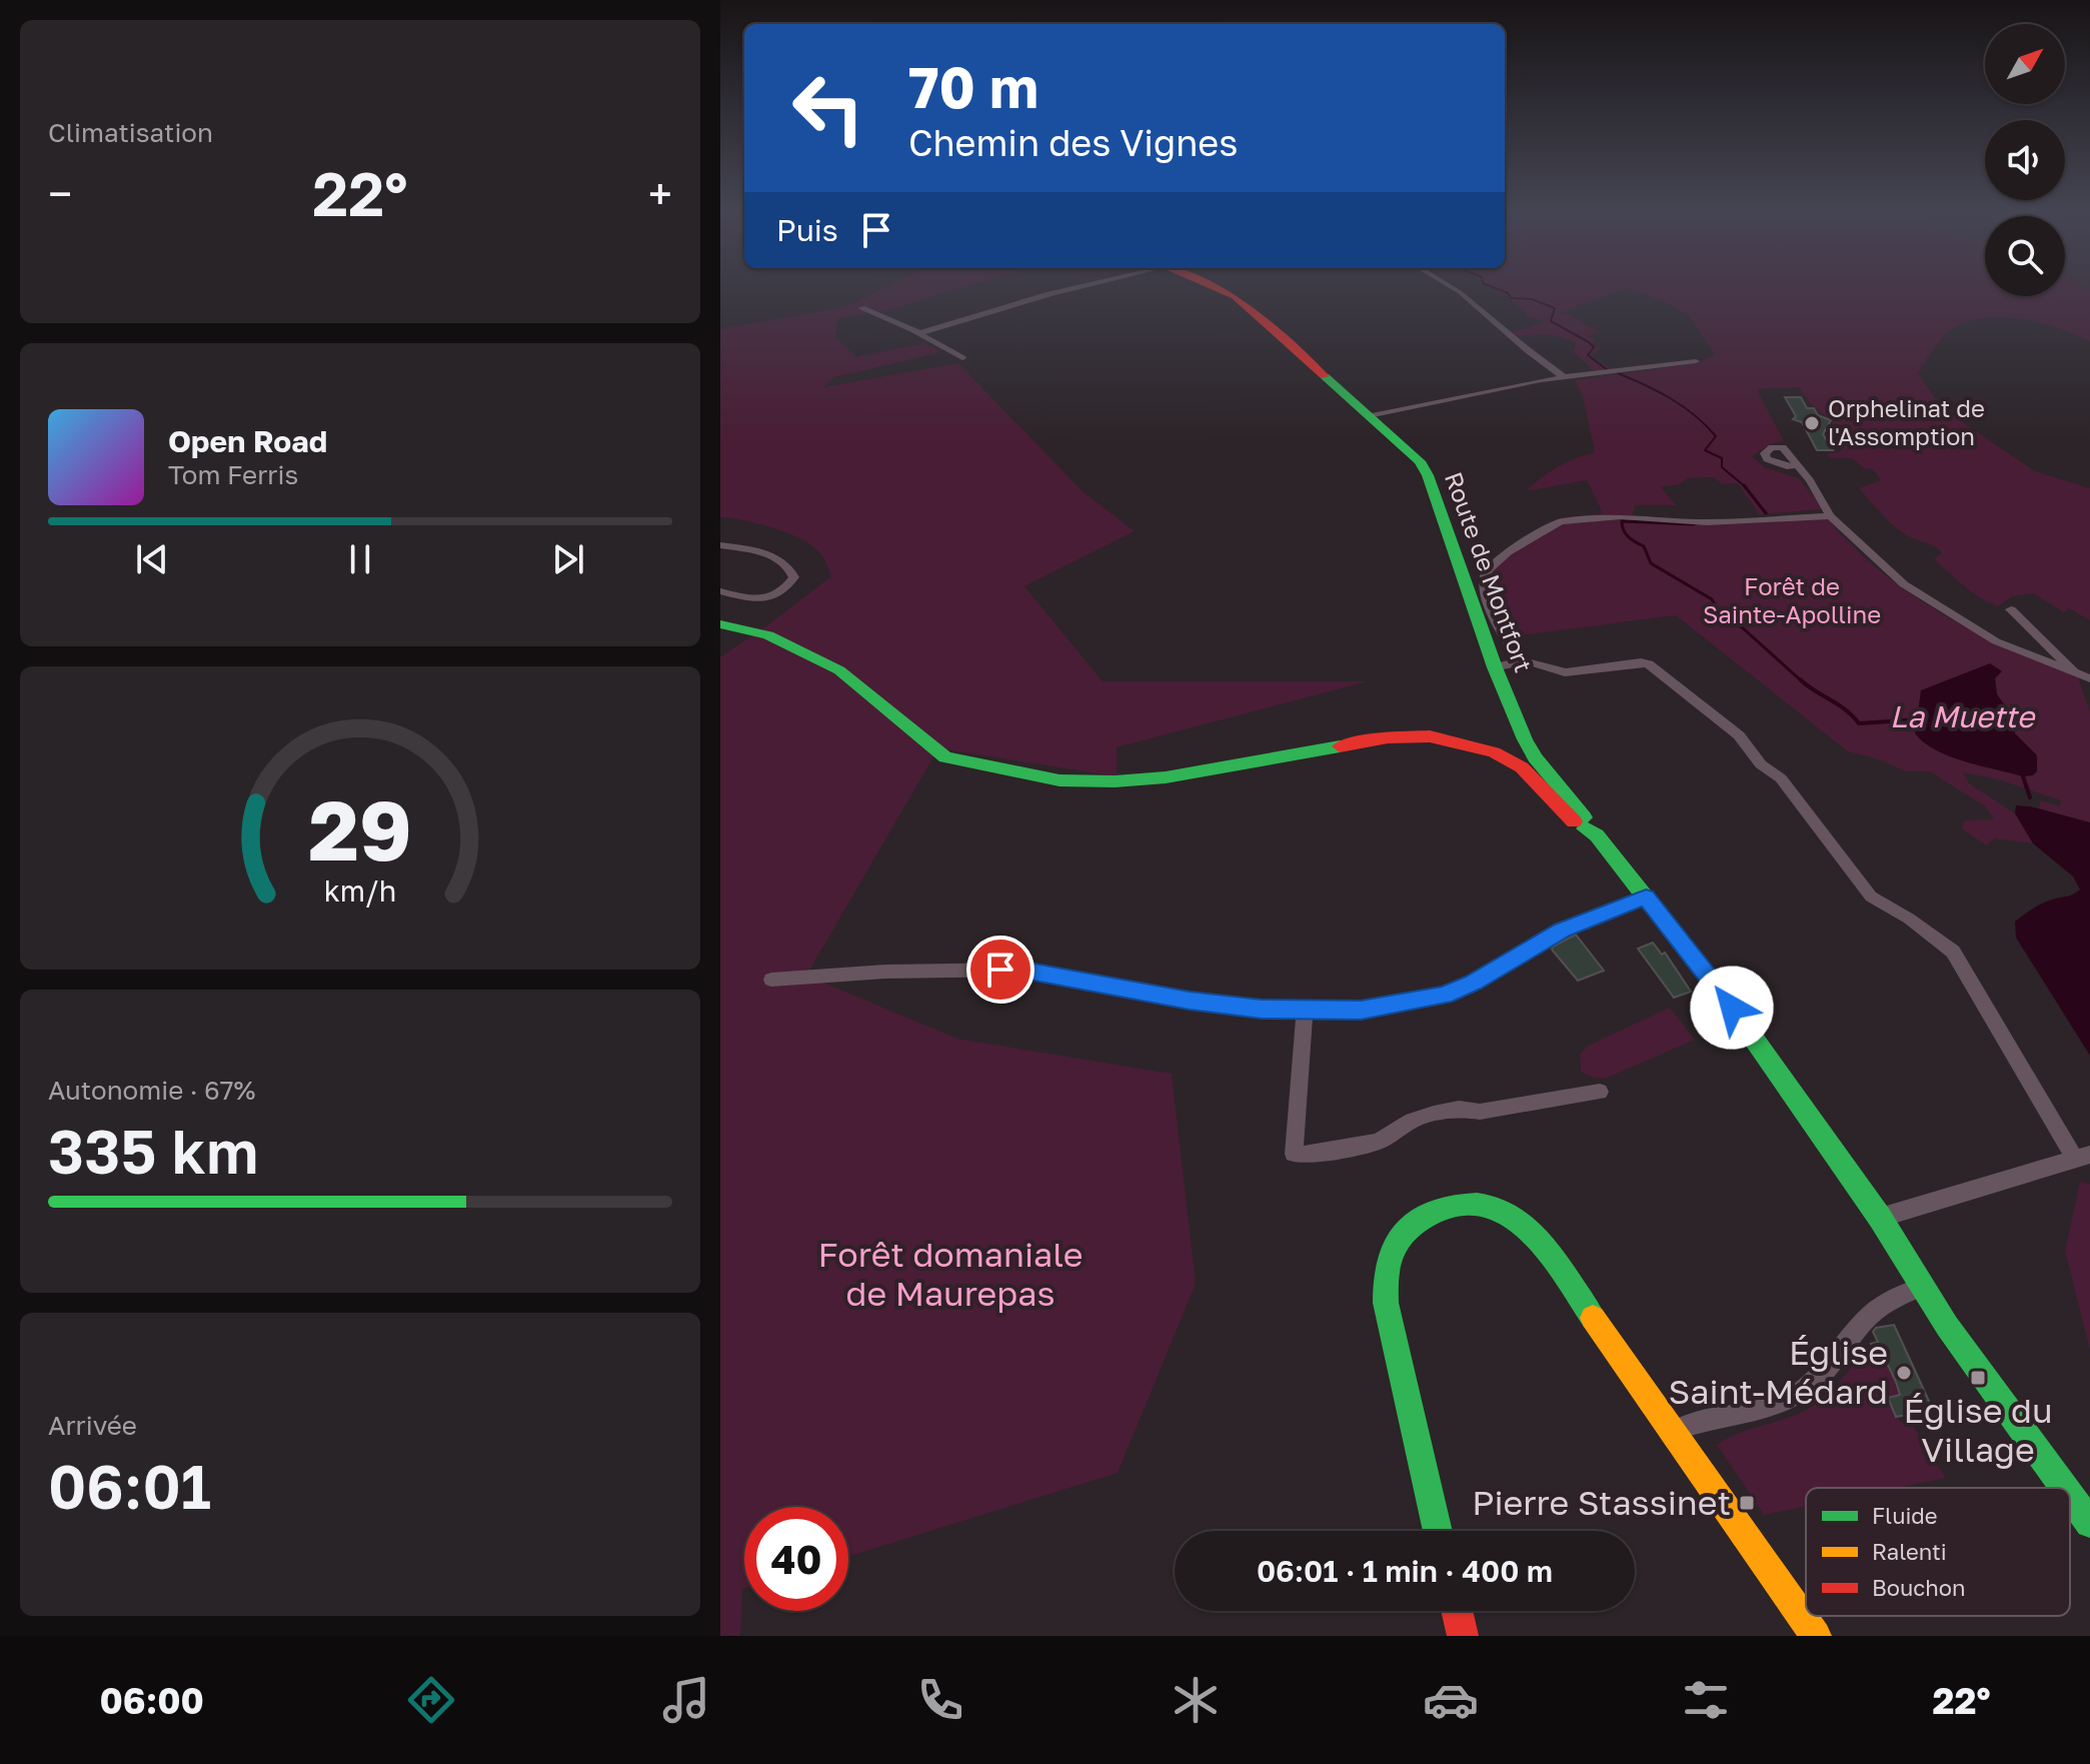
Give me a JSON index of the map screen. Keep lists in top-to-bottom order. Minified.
{"streets":{"street":["Route de Montfort"]},"water":["La Muette"],"parks":["Forêt de Sainte-Apolline","Forêt domaniale de Maurepas"],"places":{"other":["Orphelinat de l'Assomption","Église Saint-Médard"],"transit":["Église du Village","Pierre Stassinet"]},"legend":["Fluide","Ralenti","Bouchon"],"north":"top right","page":{"tile":["Climatisation",["Autonomie · 67%","335 km"],["Arrivée","06:01"]],"turn":["70 m","Chemin des Vignes"],"heat":["−","22°","+"],"then":"Puis","song":["Open Road","Tom Ferris"],"limit":"40","trip":"06:01 · 1 min · 400 m","tabs":["06:00","22°"],"gauge":["29","km/h"]}}
